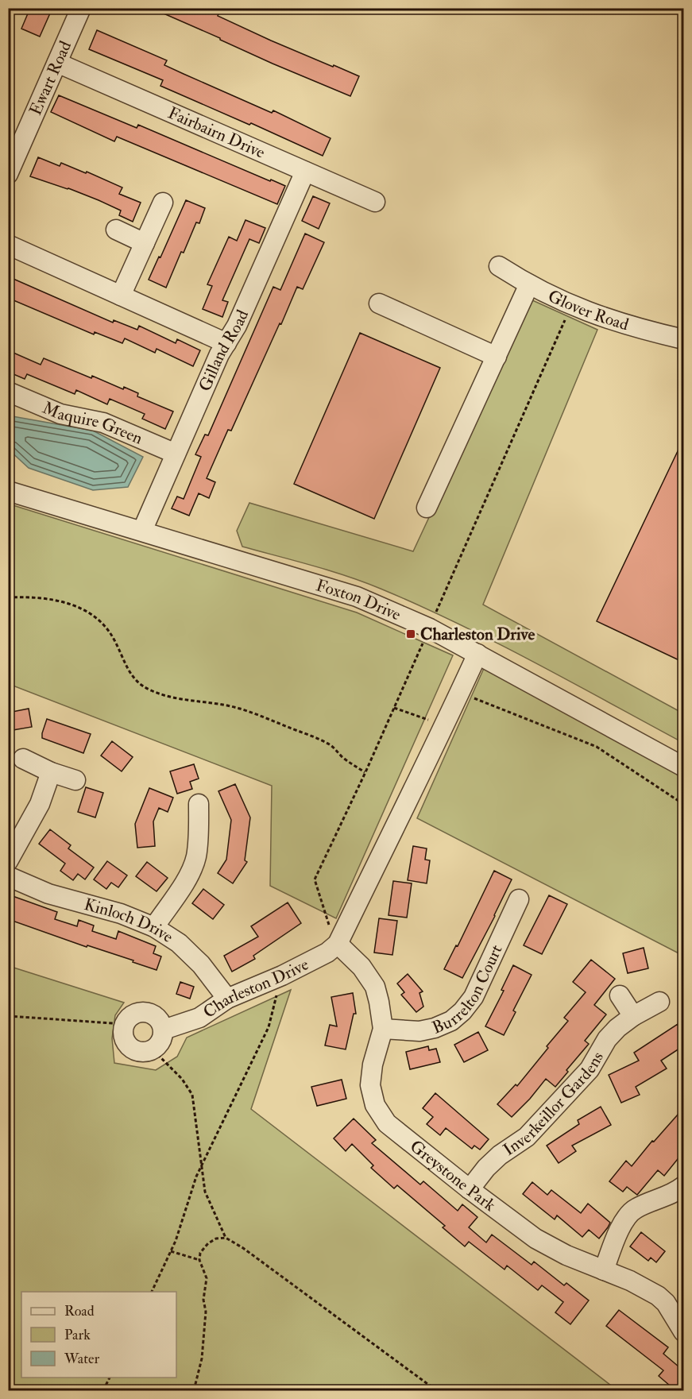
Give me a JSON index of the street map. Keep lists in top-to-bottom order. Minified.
{"streets":{"street":["Ewart Road","Fairbairn Drive","Glover Road","Gilland Road","Maquire Green","Foxton Drive","Kinloch Drive","Burrelton Court","Charleston Drive","Inverkeillor Gardens","Greystone Park"]},"crossings":[["Ewart Road","Fairbairn Drive"],["Fairbairn Drive","Gilland Road"],["Gilland Road","Maquire Green"],["Gilland Road","Foxton Drive"],["Kinloch Drive","Charleston Drive"],["Burrelton Court","Greystone Park"],["Charleston Drive","Greystone Park"],["Inverkeillor Gardens","Greystone Park"]],"places":{"transit":["Charleston Drive"]},"legend":["Road","Park","Water"]}
